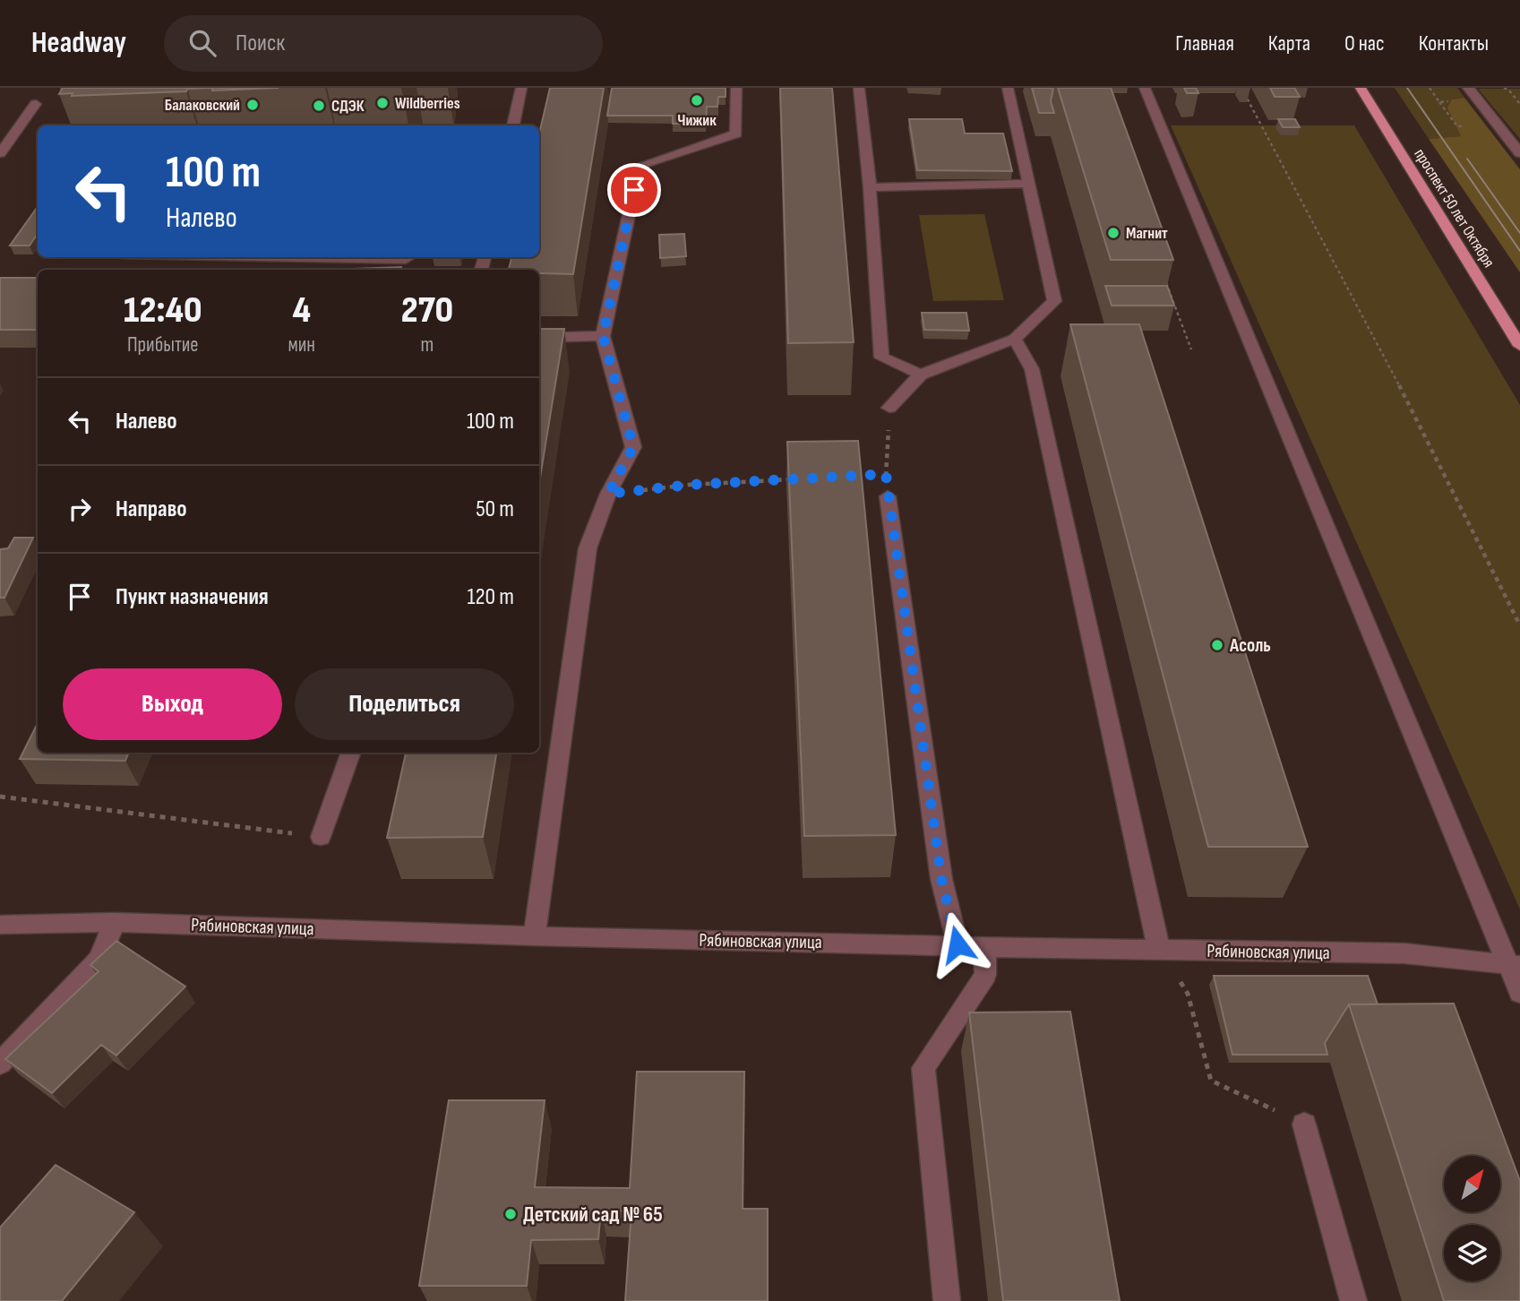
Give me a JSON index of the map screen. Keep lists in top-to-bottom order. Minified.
{"streets":{"main road":["проспект 50 лет Октября"],"street":["Рябиновская улица"]},"places":["Чижик","Wildberries","Балаковский","СДЭК","Магнит","Асоль","Детский сад № 65"],"north":"top right","page":{"header":"Headway","search":"Поиск","nav":["Главная","Карта","О нас","Контакты"],"turn":["100 m","Налево"],"eta":["12:40","Прибытие","4","мин","270","m"],"list":[{"name":"Налево","value":"100 m"},{"name":"Направо","value":"50 m"},{"name":"Пункт назначения","value":"120 m"}],"buttons":["Выход","Поделиться"]}}
